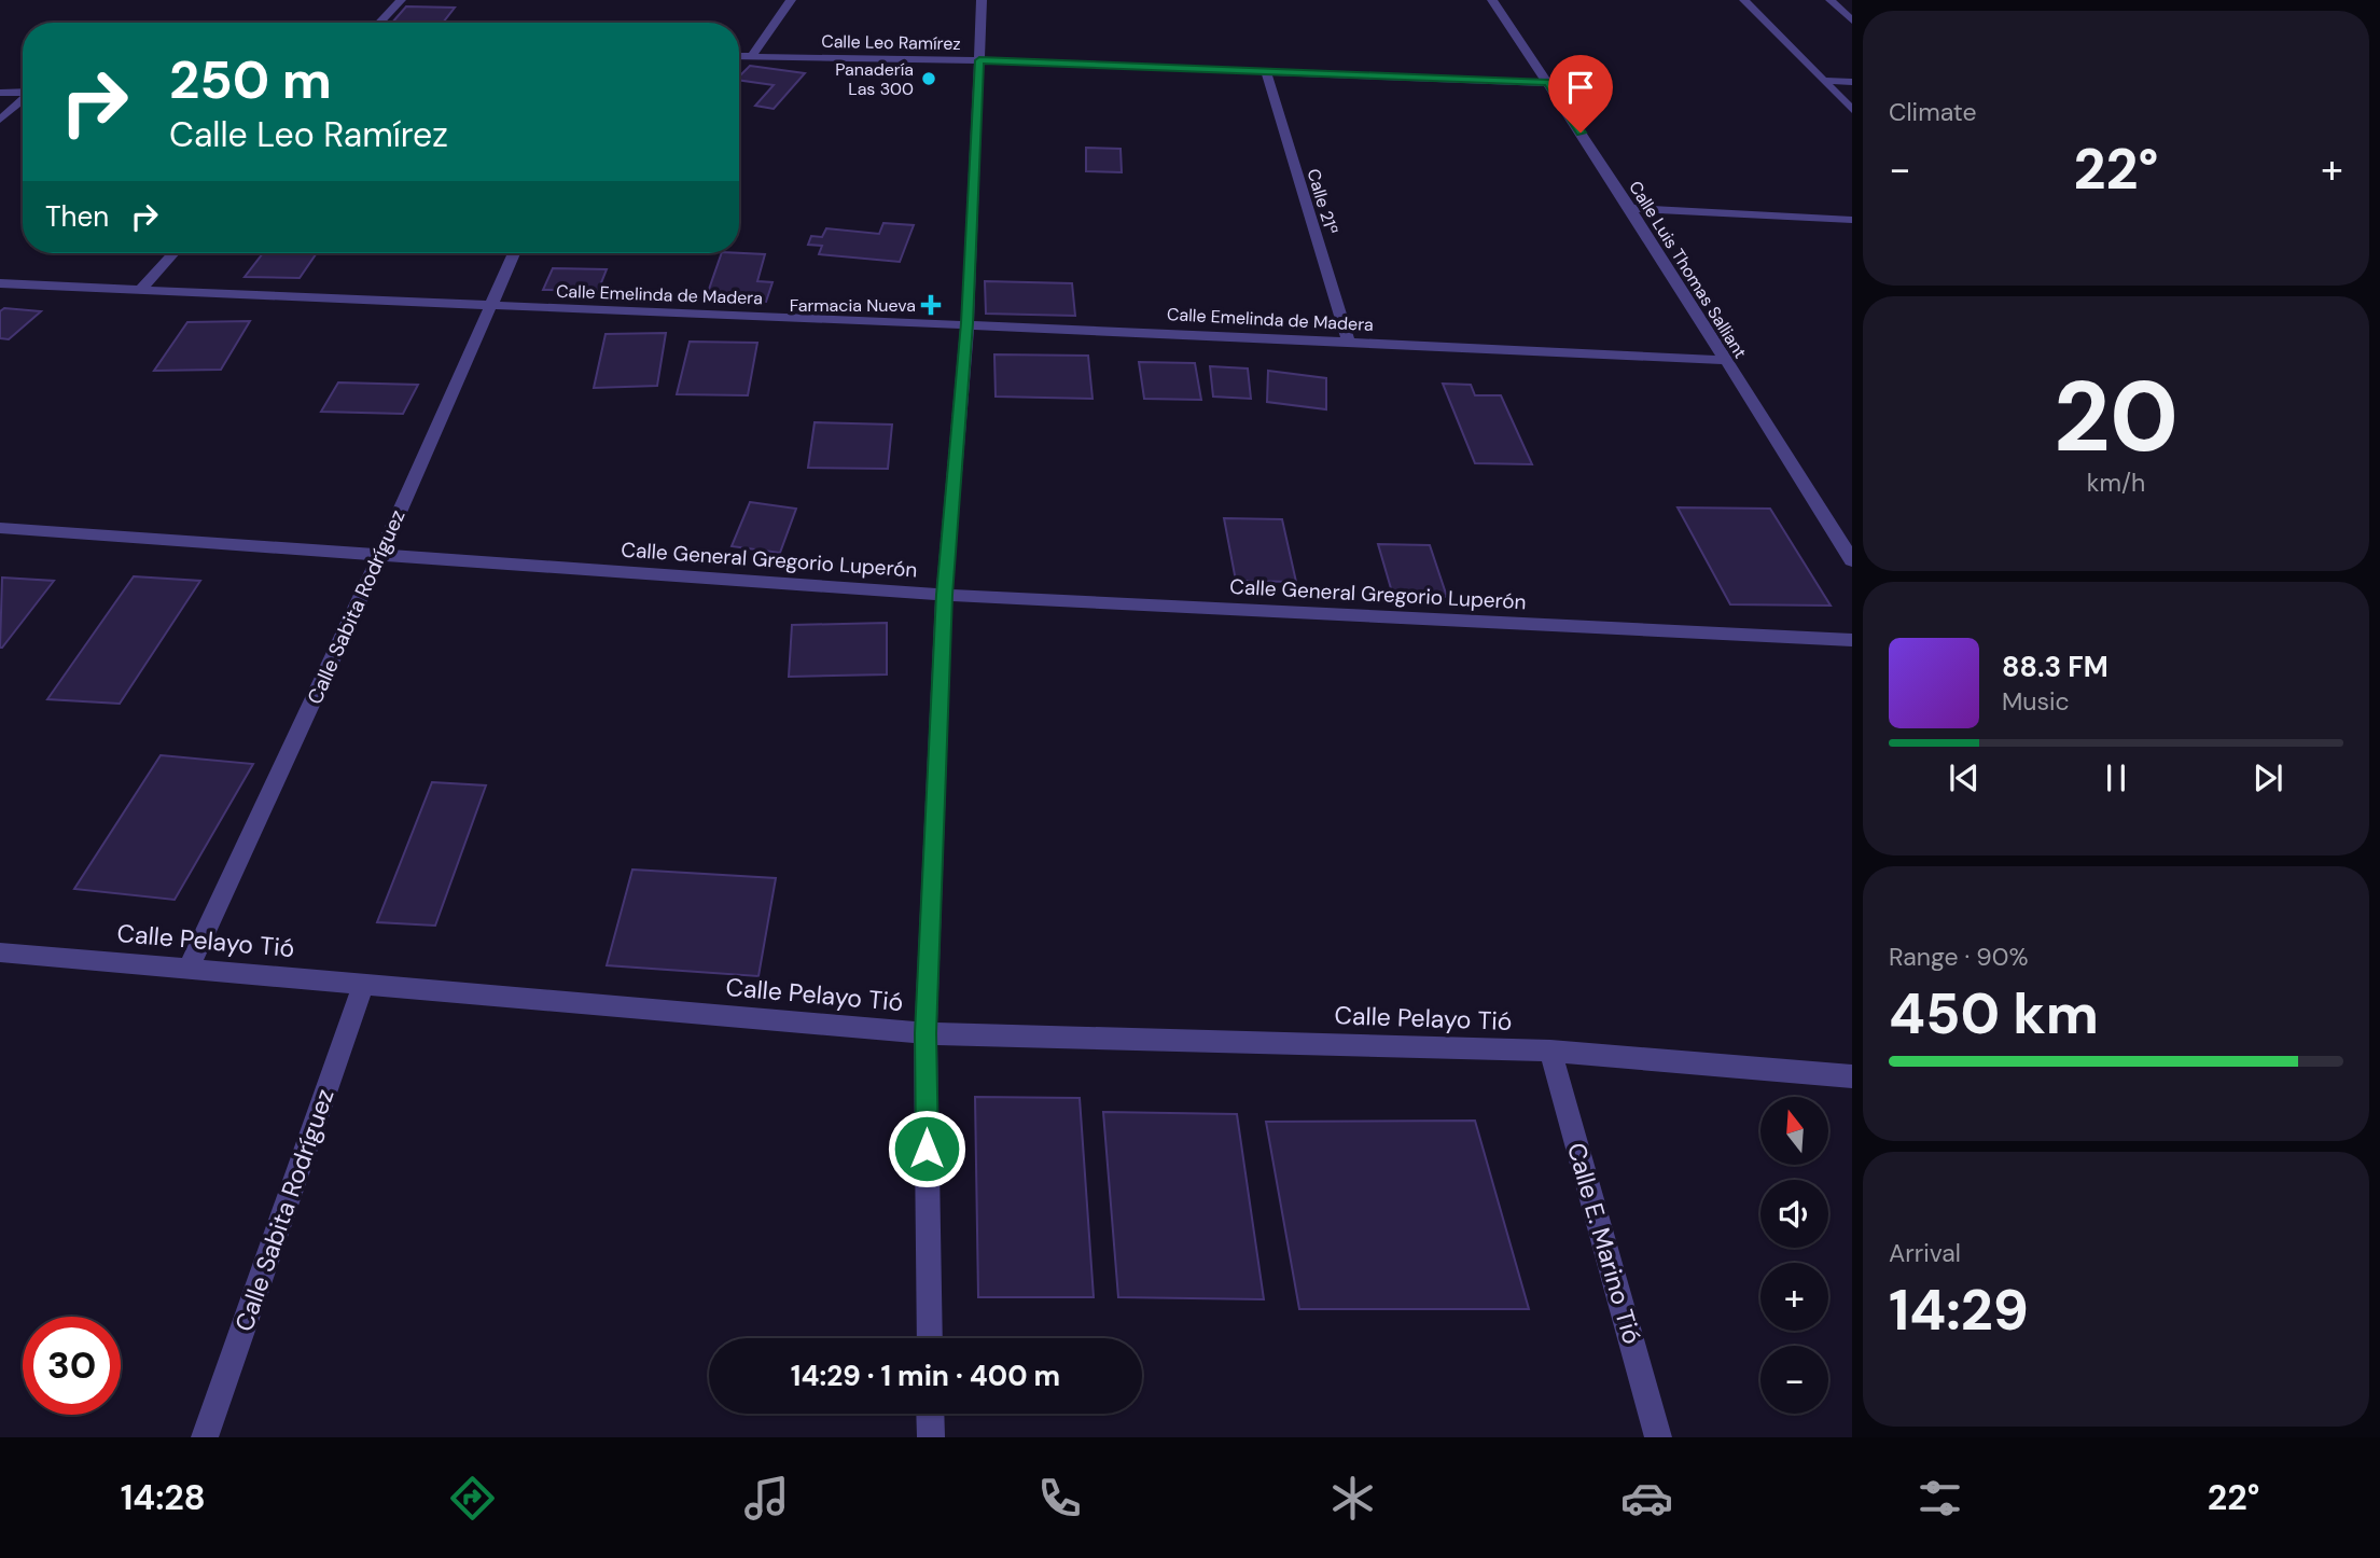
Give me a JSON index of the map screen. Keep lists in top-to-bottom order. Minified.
{"streets":{"street":["Calle Leo Ramírez","Calle 21ª","Calle Luis Thomas Salliant","Calle Emelinda de Madera","Calle General Gregorio Luperón","Calle Sabita Rodríguez","Calle Pelayo Tió","Calle E. Marino Tió"]},"crossings":[["Calle Leo Ramírez","Calle 21ª"],["Calle Leo Ramírez","Calle Luis Thomas Salliant"],["Calle 21ª","Calle Emelinda de Madera"],["Calle Luis Thomas Salliant","Calle Emelinda de Madera"],["Calle Emelinda de Madera","Calle Sabita Rodríguez"],["Calle General Gregorio Luperón","Calle Sabita Rodríguez"],["Calle Sabita Rodríguez","Calle Pelayo Tió"],["Calle Pelayo Tió","Calle E. Marino Tió"]],"places":{"other":["Panadería Las 300"],"health":["Farmacia Nueva"]},"north":"top","page":{"tile":["Climate",["20","km/h"],["Range · 90%","450 km"],["Arrival","14:29"]],"turn":["250 m","Calle Leo Ramírez"],"heat":["−","22°","+"],"then":"Then","song":["88.3 FM","Music"],"map_buttons":["+","−"],"limit":"30","trip":"14:29 · 1 min · 400 m","tabs":["14:28","22°"]}}
